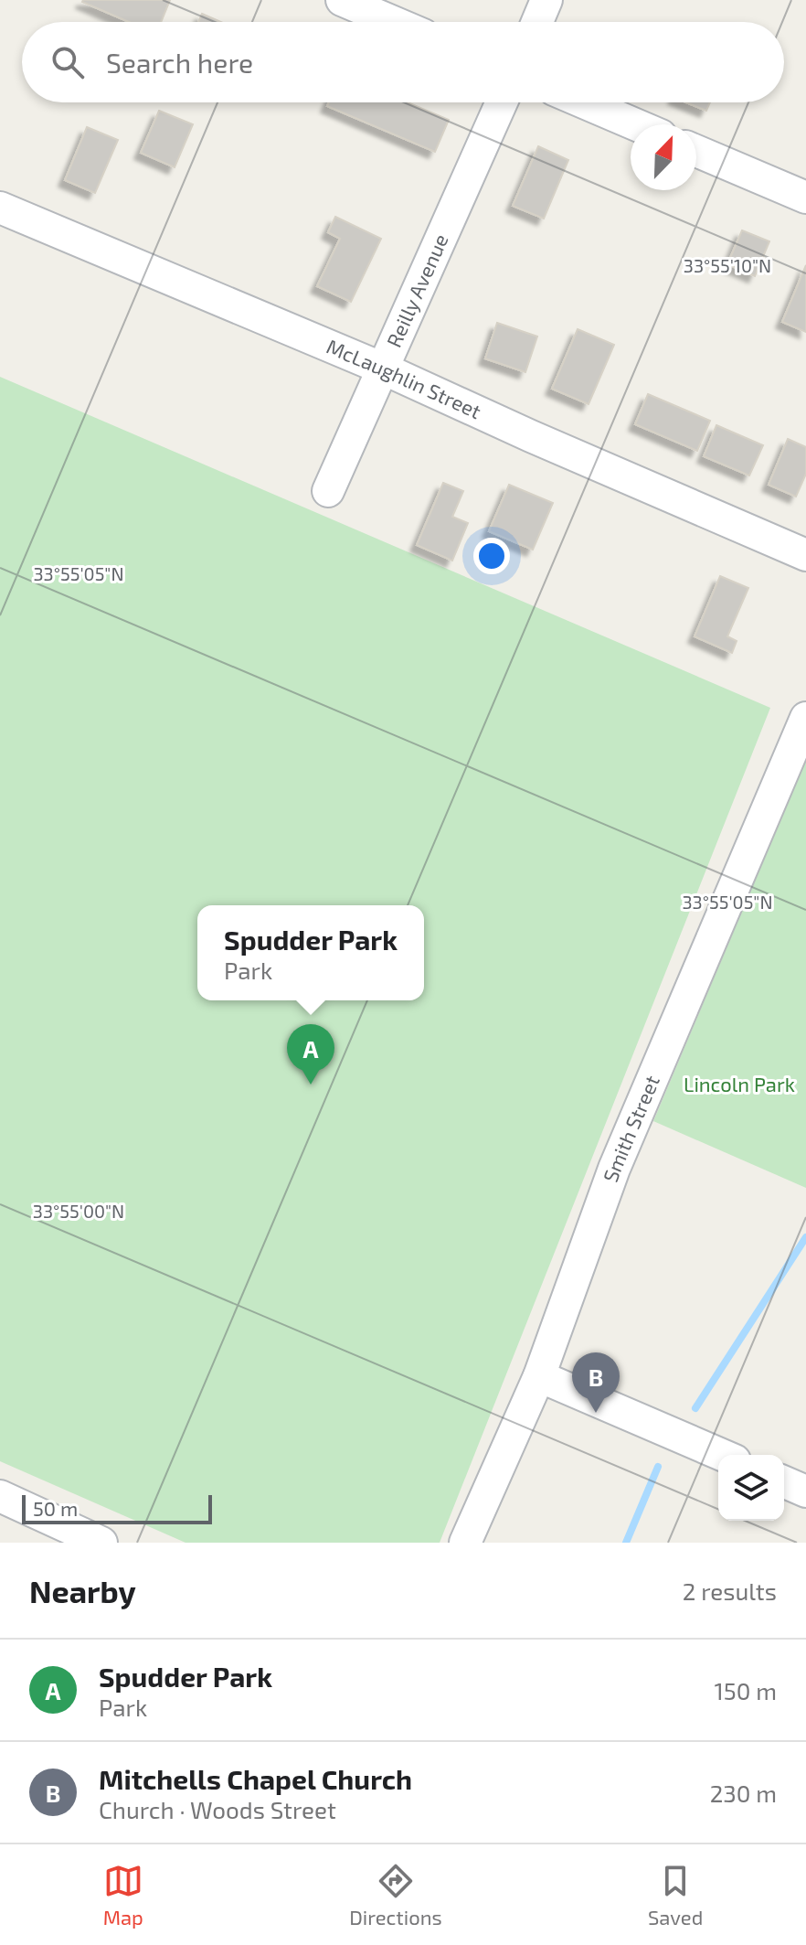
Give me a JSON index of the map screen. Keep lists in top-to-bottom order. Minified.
{"streets":{"street":["Reilly Avenue","McLaughlin Street","Smith Street"]},"crossings":[["Reilly Avenue","McLaughlin Street"]],"parks":["Lincoln Park"],"scale_bar":"50 m","north":"top right","page":{"search":"Search here","popup":["Spudder Park","Park"],"pins":["A","B"],"scale":"50 m","heading":["Nearby","2 results"],"list":[{"mark":"A","name":"Spudder Park","note":"Park","value":"150 m"},{"mark":"B","name":"Mitchells Chapel Church","note":"Church · Woods Street","value":"230 m"}],"nav":["Map","Directions","Saved"]},"coordinates":["33°55'10\"N","33°55'05\"N","33°55'00\"N"]}
